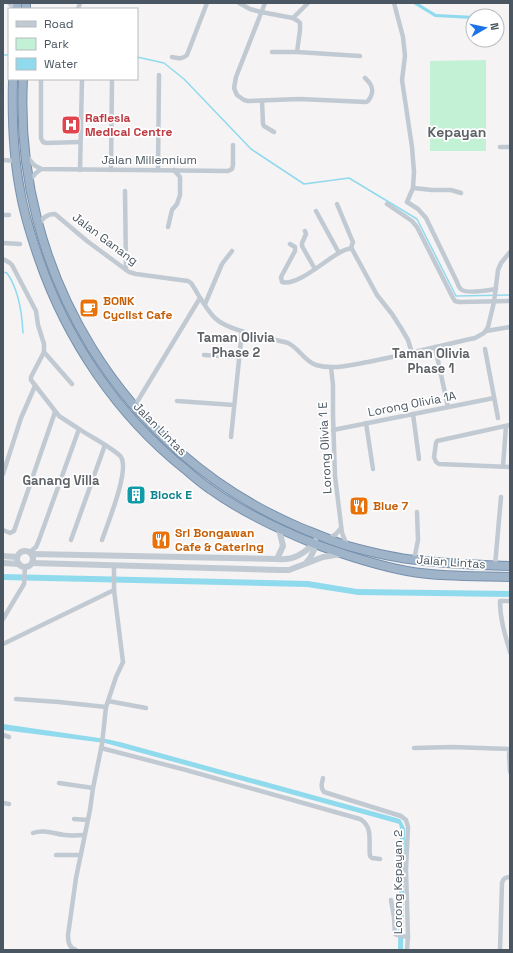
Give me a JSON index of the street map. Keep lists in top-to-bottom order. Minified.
{"streets":{"highway":["Jalan Lintas"],"street":["Jalan Millennium","Jalan Ganang","Lorong Olivia 1A","Lorong Olivia 1 E","Lorong Kepayan 2"]},"crossings":[["Jalan Ganang","Jalan Lintas"],["Jalan Ganang","Lorong Olivia 1 E"],["Lorong Olivia 1A","Lorong Olivia 1 E"],["Jalan Lintas","Lorong Olivia 1 E"]],"districts":["Kepayan","Taman Olivia Phase 2","Taman Olivia Phase 1","Ganang Villa"],"places":{"hospital":["Raflesia Medical Centre"],"cafe":["BONK Cyclist Cafe"],"building":["Block E"],"restaurant":["Blue 7","Sri Bongawan Cafe & Catering"]},"legend":["Road","Park","Water"],"north":"right"}
